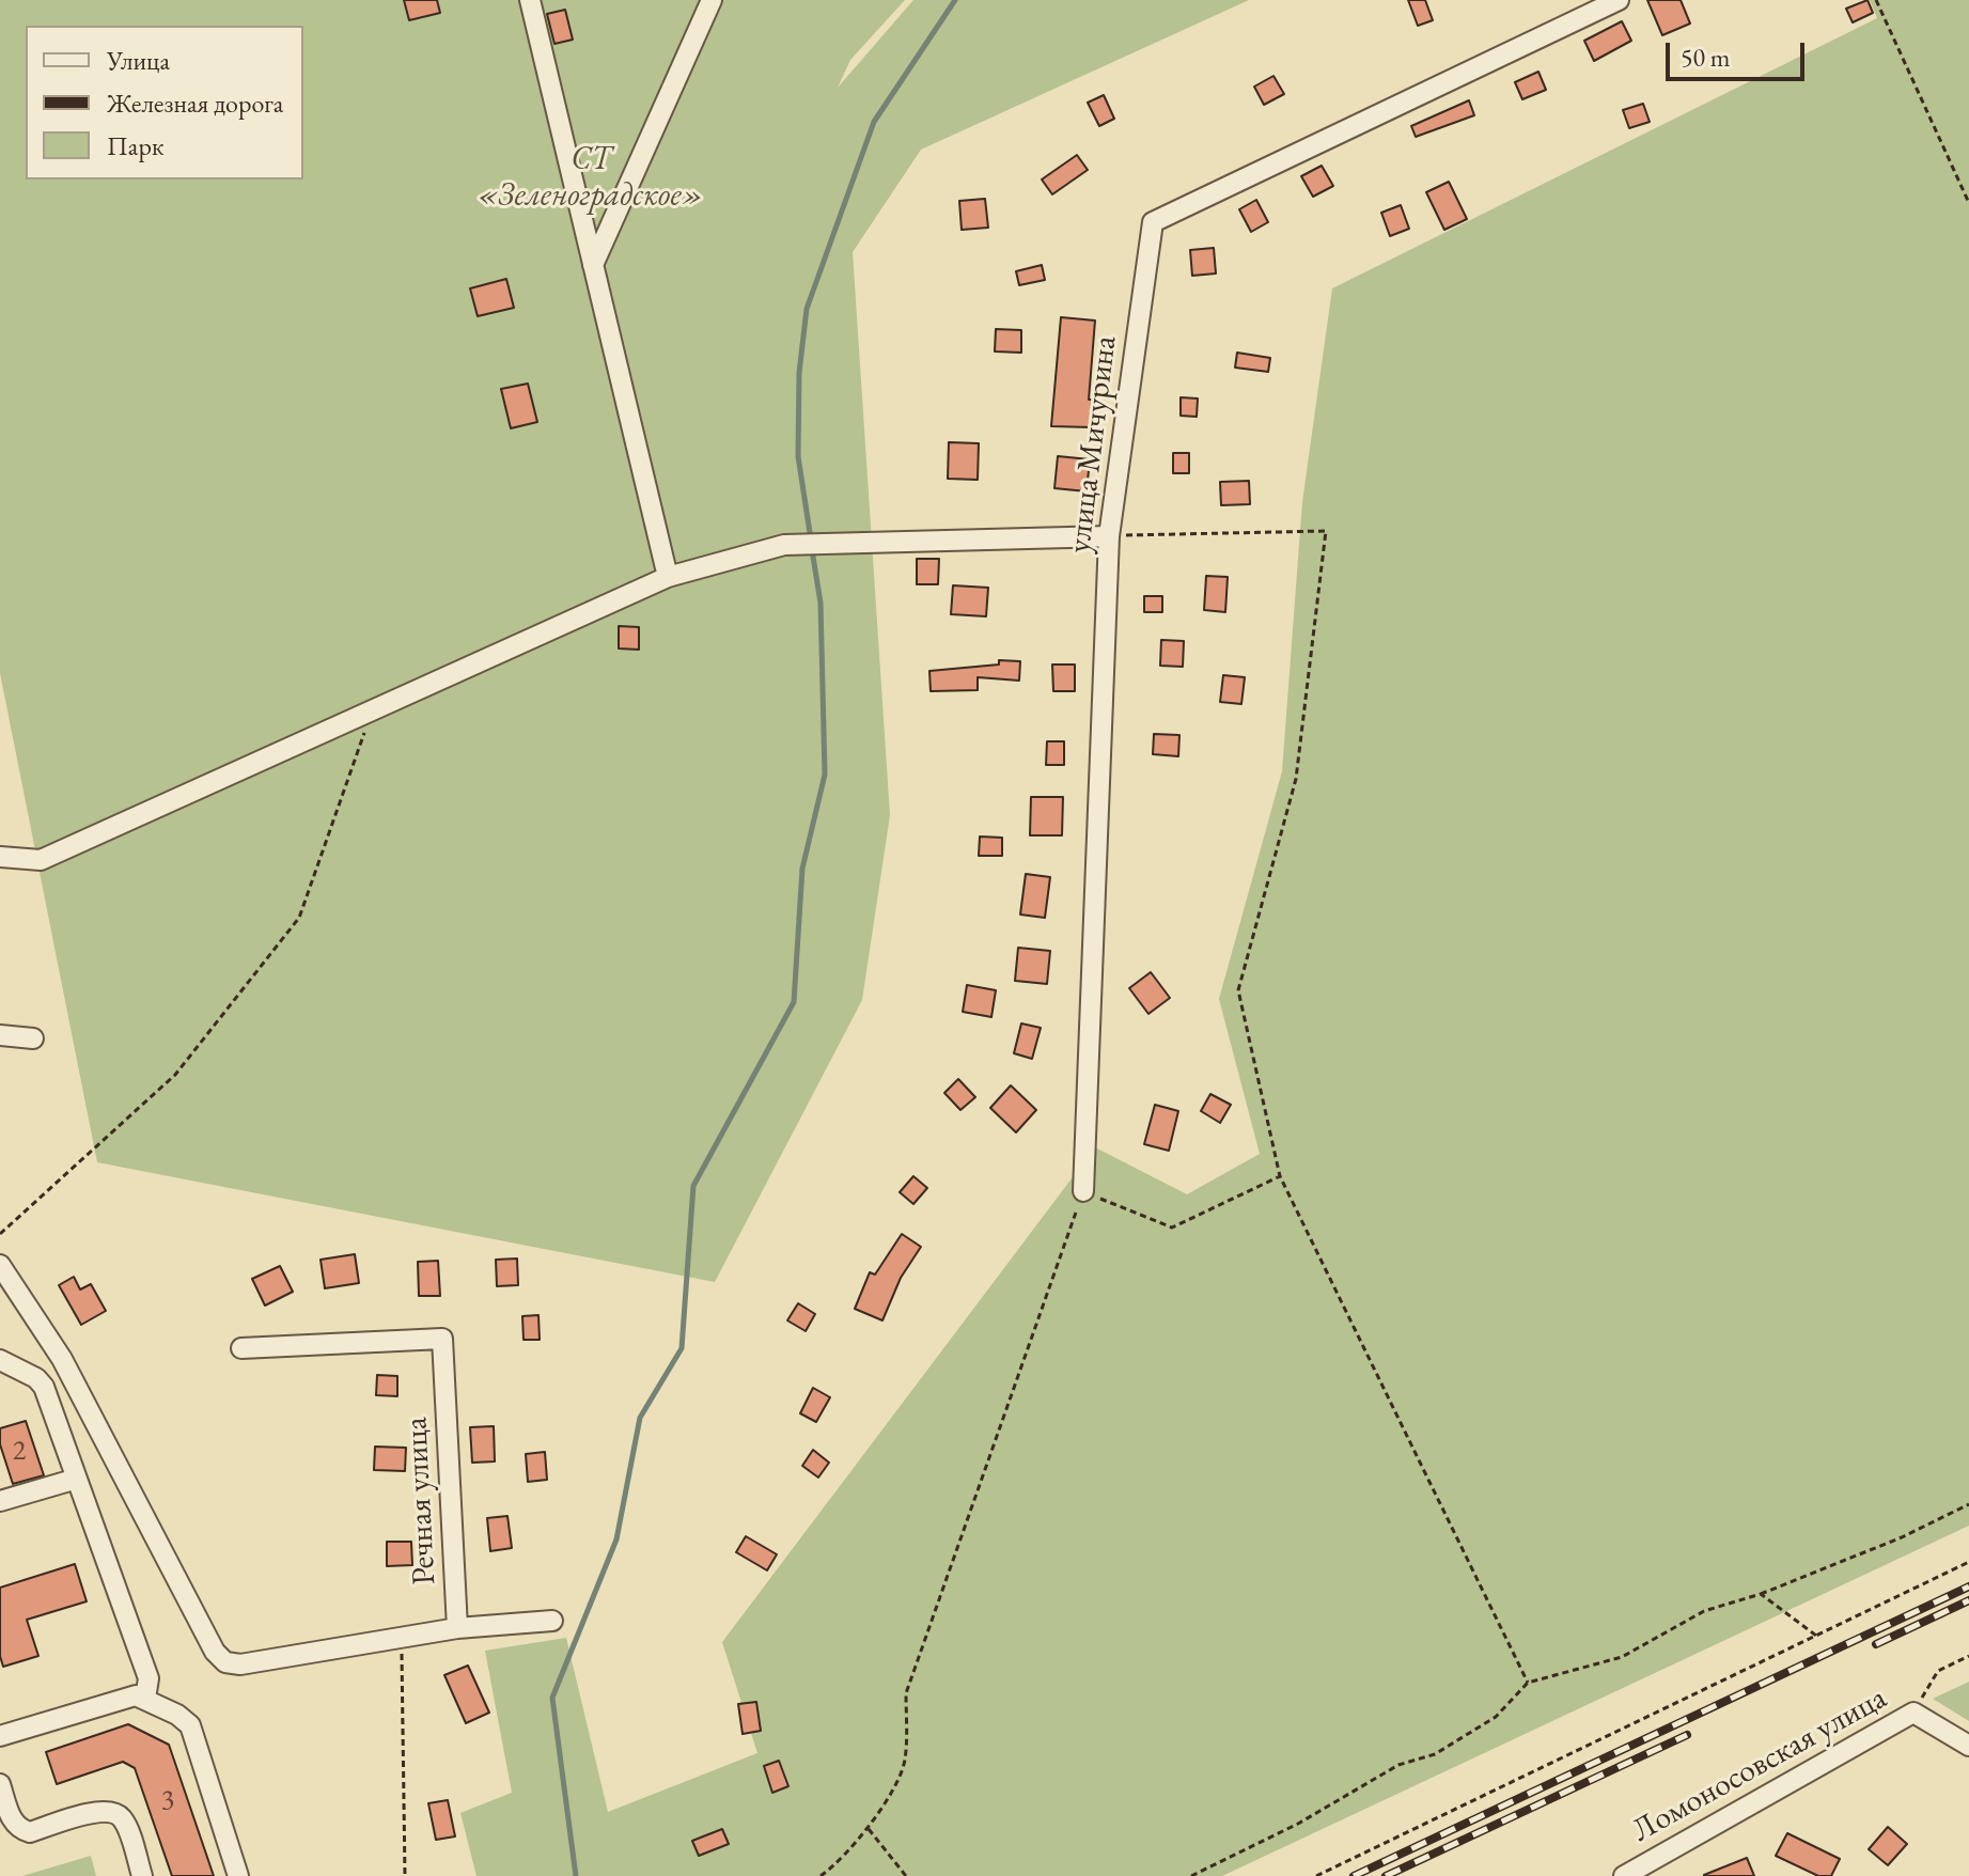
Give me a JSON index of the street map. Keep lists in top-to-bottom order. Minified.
{"streets":{"street":["улица Мичурина","Речная улица","Ломоносовская улица"]},"parks":["СТ «Зеленоградское»"],"house_numbers":["2","3"],"legend":["Улица","Железная дорога","Парк"],"scale_bar":"50 m"}
